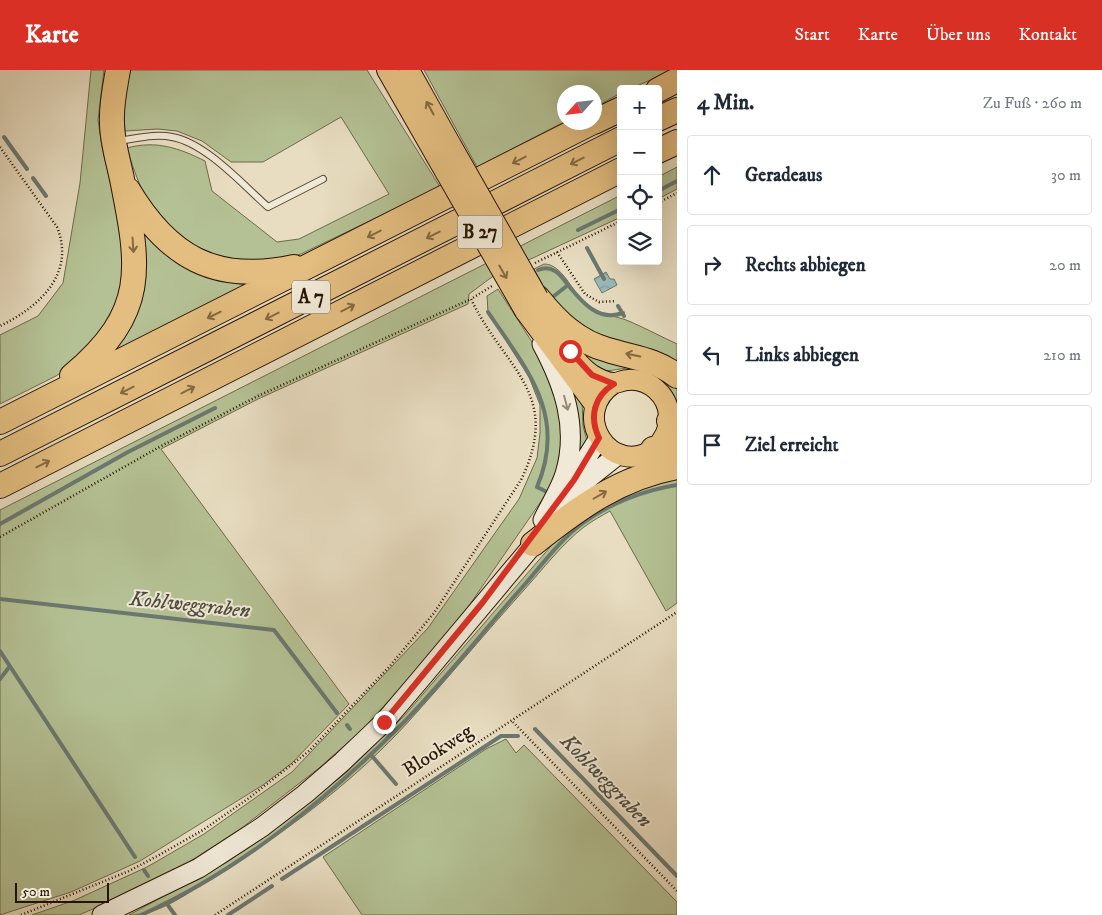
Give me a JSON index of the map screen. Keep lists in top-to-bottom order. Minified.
{"streets":{"highway":["A 7"],"main road":["B 27"],"path":["Blookweg"]},"water":["Kohlweggraben"],"scale_bar":"50 m","north":"bottom left","page":{"header":"Karte","nav":["Start","Karte","Über uns","Kontakt"],"heading":["4 Min.","Zu Fuß · 260 m"],"map_buttons":["+","−"],"list":[["Geradeaus","30 m"],["Rechts abbiegen","20 m"],["Links abbiegen","210 m"],"Ziel erreicht"],"scale":"50 m"}}
